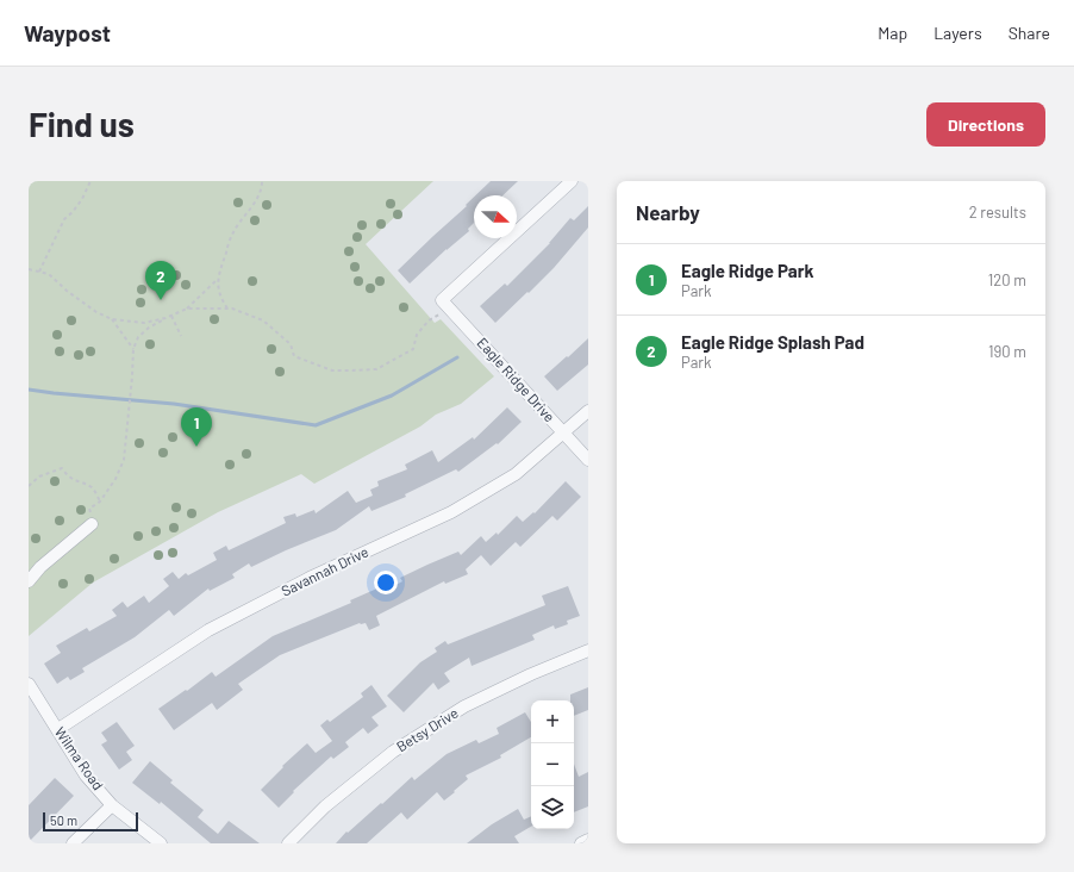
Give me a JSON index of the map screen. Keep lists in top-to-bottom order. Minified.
{"streets":{"street":["Eagle Ridge Drive","Savannah Drive","Betsy Drive","Wilma Road"]},"crossings":[["Eagle Ridge Drive","Savannah Drive"],["Savannah Drive","Wilma Road"]],"scale_bar":"50 m","north":"right","page":{"header":"Waypost","nav":["Map","Layers","Share"],"buttons":"Directions","title":"Find us","heading":["Nearby","2 results"],"list":[{"mark":"1","name":"Eagle Ridge Park","note":"Park","value":"120 m"},{"mark":"2","name":"Eagle Ridge Splash Pad","note":"Park","value":"190 m"}],"pins":["2","1"],"map_buttons":["+","−"],"scale":"50 m"}}
